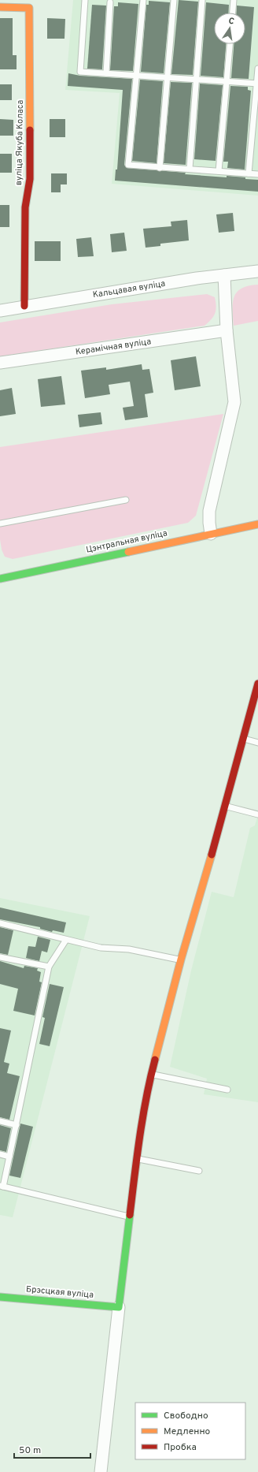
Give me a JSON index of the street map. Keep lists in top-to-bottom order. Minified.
{"streets":{"street":["вуліца Якуба Коласа","Кальцавая вуліца","Керамічная вуліца","Цэнтральная вуліца","Брэсцкая вуліца"]},"crossings":[["вуліца Якуба Коласа","Кальцавая вуліца"]],"legend":["Свободно","Медленно","Пробка"],"scale_bar":"50 m","north":"top"}
